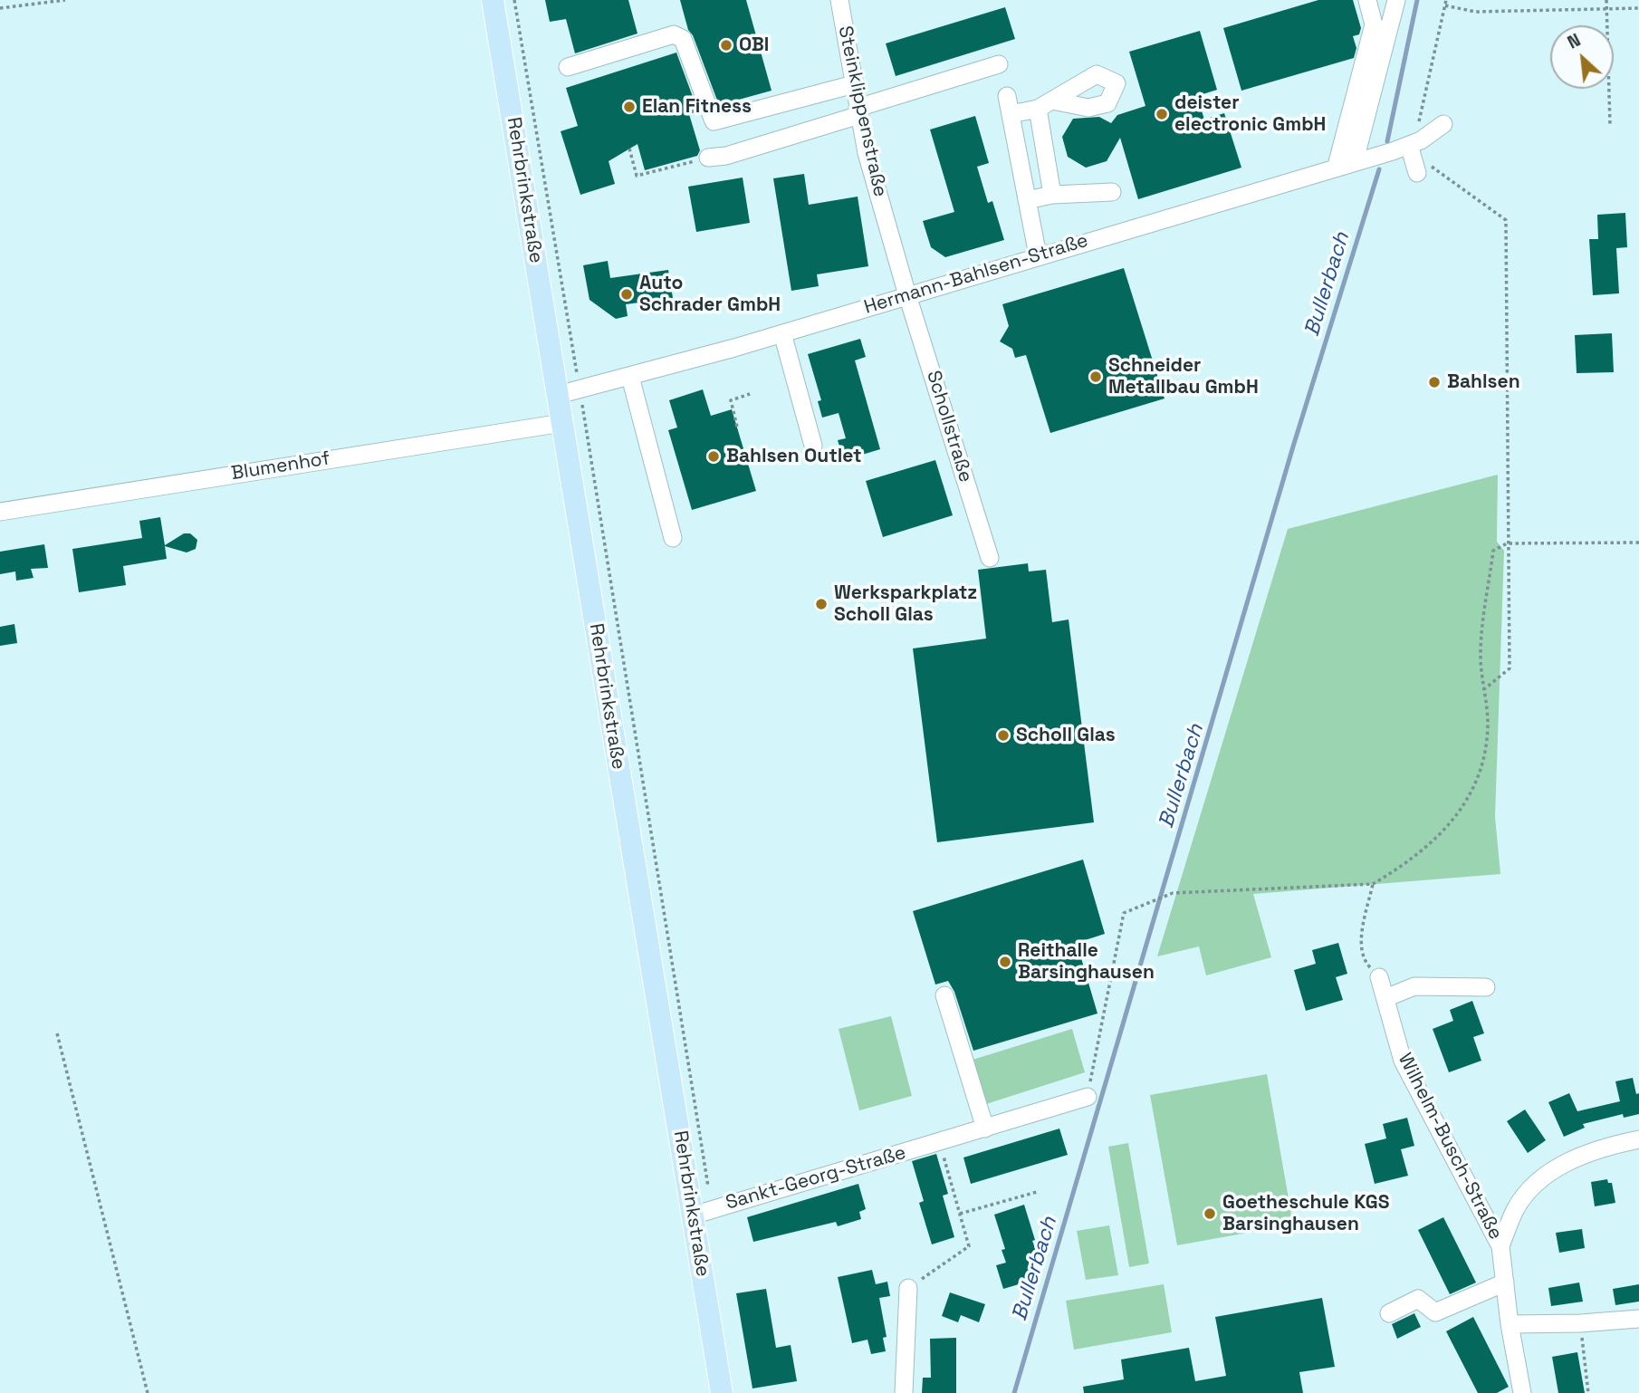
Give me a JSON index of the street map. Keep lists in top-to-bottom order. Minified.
{"streets":{"main road":["Rehrbrinkstraße"],"street":["Steinklippenstraße","Hermann-Bahlsen-Straße","Schollstraße","Blumenhof","Wilhelm-Busch-Straße","Sankt-Georg-Straße"]},"crossings":[["Steinklippenstraße","Hermann-Bahlsen-Straße"],["Steinklippenstraße","Schollstraße"],["Rehrbrinkstraße","Hermann-Bahlsen-Straße"],["Rehrbrinkstraße","Blumenhof"],["Rehrbrinkstraße","Sankt-Georg-Straße"],["Hermann-Bahlsen-Straße","Schollstraße"]],"water":["Bullerbach"],"places":["OBI","Elan Fitness","deister electronic GmbH","Auto Schrader GmbH","Schneider Metallbau GmbH","Bahlsen","Bahlsen Outlet","Werksparkplatz Scholl Glas","Scholl Glas","Reithalle Barsinghausen","Goetheschule KGS Barsinghausen"],"north":"top left"}
